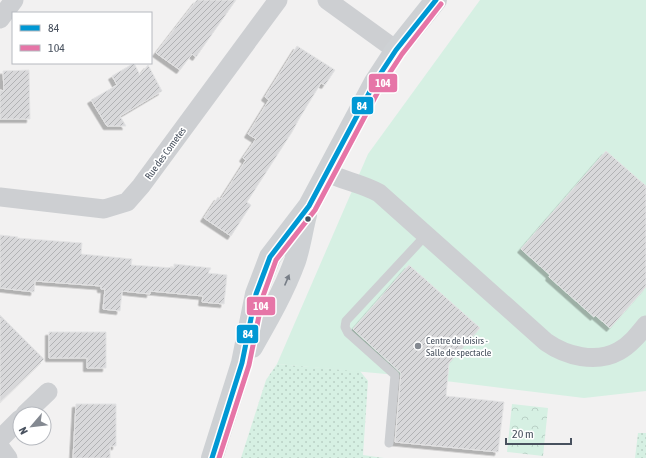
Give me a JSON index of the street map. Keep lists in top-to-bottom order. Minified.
{"streets":{"street":["Rue des Cometes"]},"places":["Centre de loisirs - Salle de spectacle"],"lines":["transit line 84","transit line 104"],"legend":["84","104"],"scale_bar":"20 m","north":"bottom left"}
